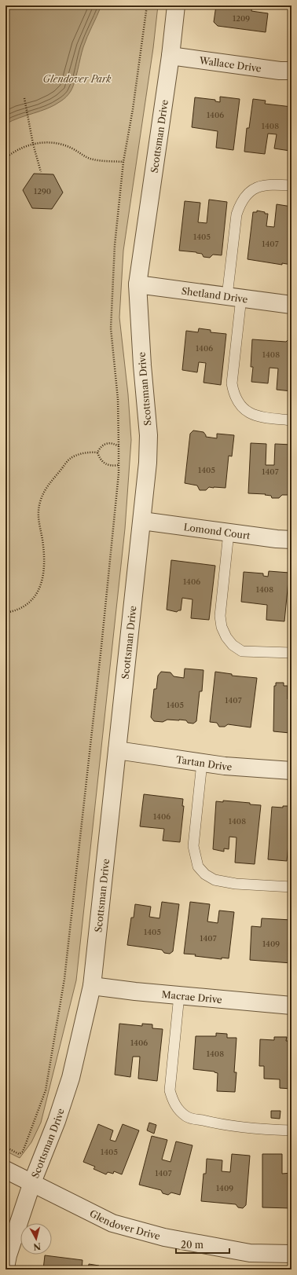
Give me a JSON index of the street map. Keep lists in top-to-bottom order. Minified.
{"streets":{"street":["Wallace Drive","Scottsman Drive","Shetland Drive","Lomond Court","Tartan Drive","Macrae Drive","Glendover Drive"]},"crossings":[["Wallace Drive","Scottsman Drive"],["Scottsman Drive","Shetland Drive"],["Scottsman Drive","Lomond Court"],["Scottsman Drive","Tartan Drive"],["Scottsman Drive","Macrae Drive"],["Scottsman Drive","Glendover Drive"]],"parks":["Glendover Park"],"house_numbers":["1209","1406","1408","1290","1405","1407","1406","1408","1405","1407","1406","1408","1407","1405","1406","1408","1405","1407","1409","1406","1408","1405","1407","1409"],"scale_bar":"20 m","north":"bottom"}
